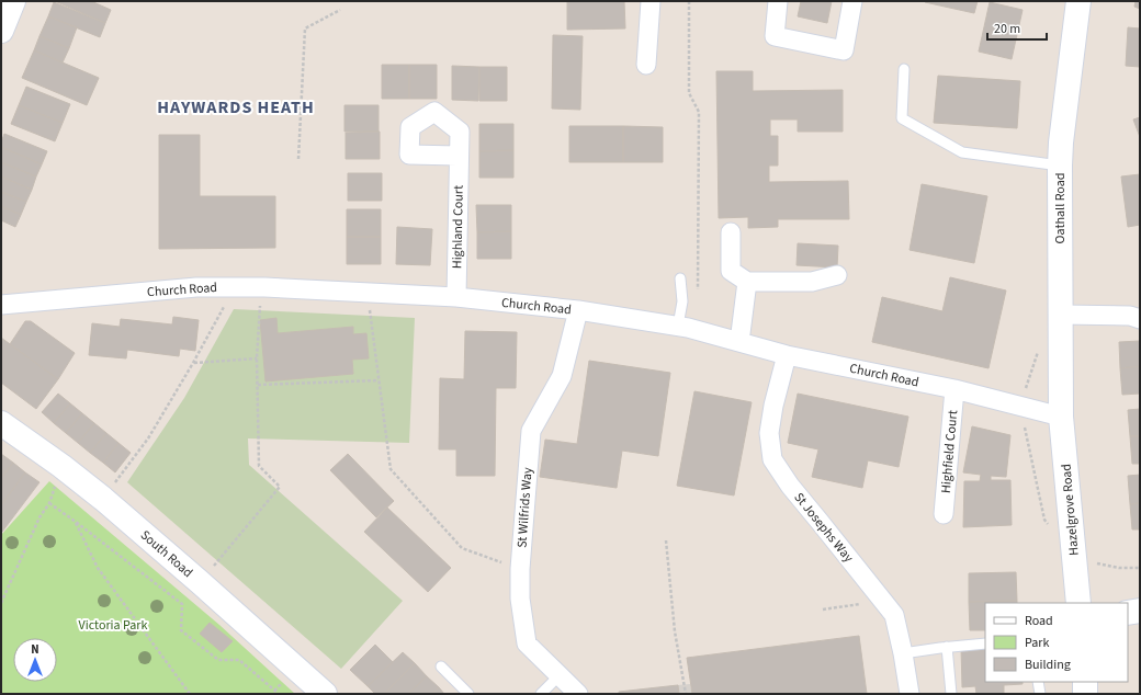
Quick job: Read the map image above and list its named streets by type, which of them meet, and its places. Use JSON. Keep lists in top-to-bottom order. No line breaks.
{"streets":{"main road":["Oathall Road","Hazelgrove Road","South Road"],"street":["Highland Court","Church Road","Highfield Court","St Wilfrids Way","St Josephs Way"]},"crossings":[["Oathall Road","Church Road"],["Oathall Road","Hazelgrove Road"],["Highland Court","Church Road"],["Church Road","Highfield Court"],["Church Road","St Wilfrids Way"],["Church Road","Hazelgrove Road"],["Church Road","St Josephs Way"]],"districts":["HAYWARDS HEATH"],"parks":["Victoria Park"],"legend":["Road","Park","Building"],"scale_bar":"20 m","north":"top"}
